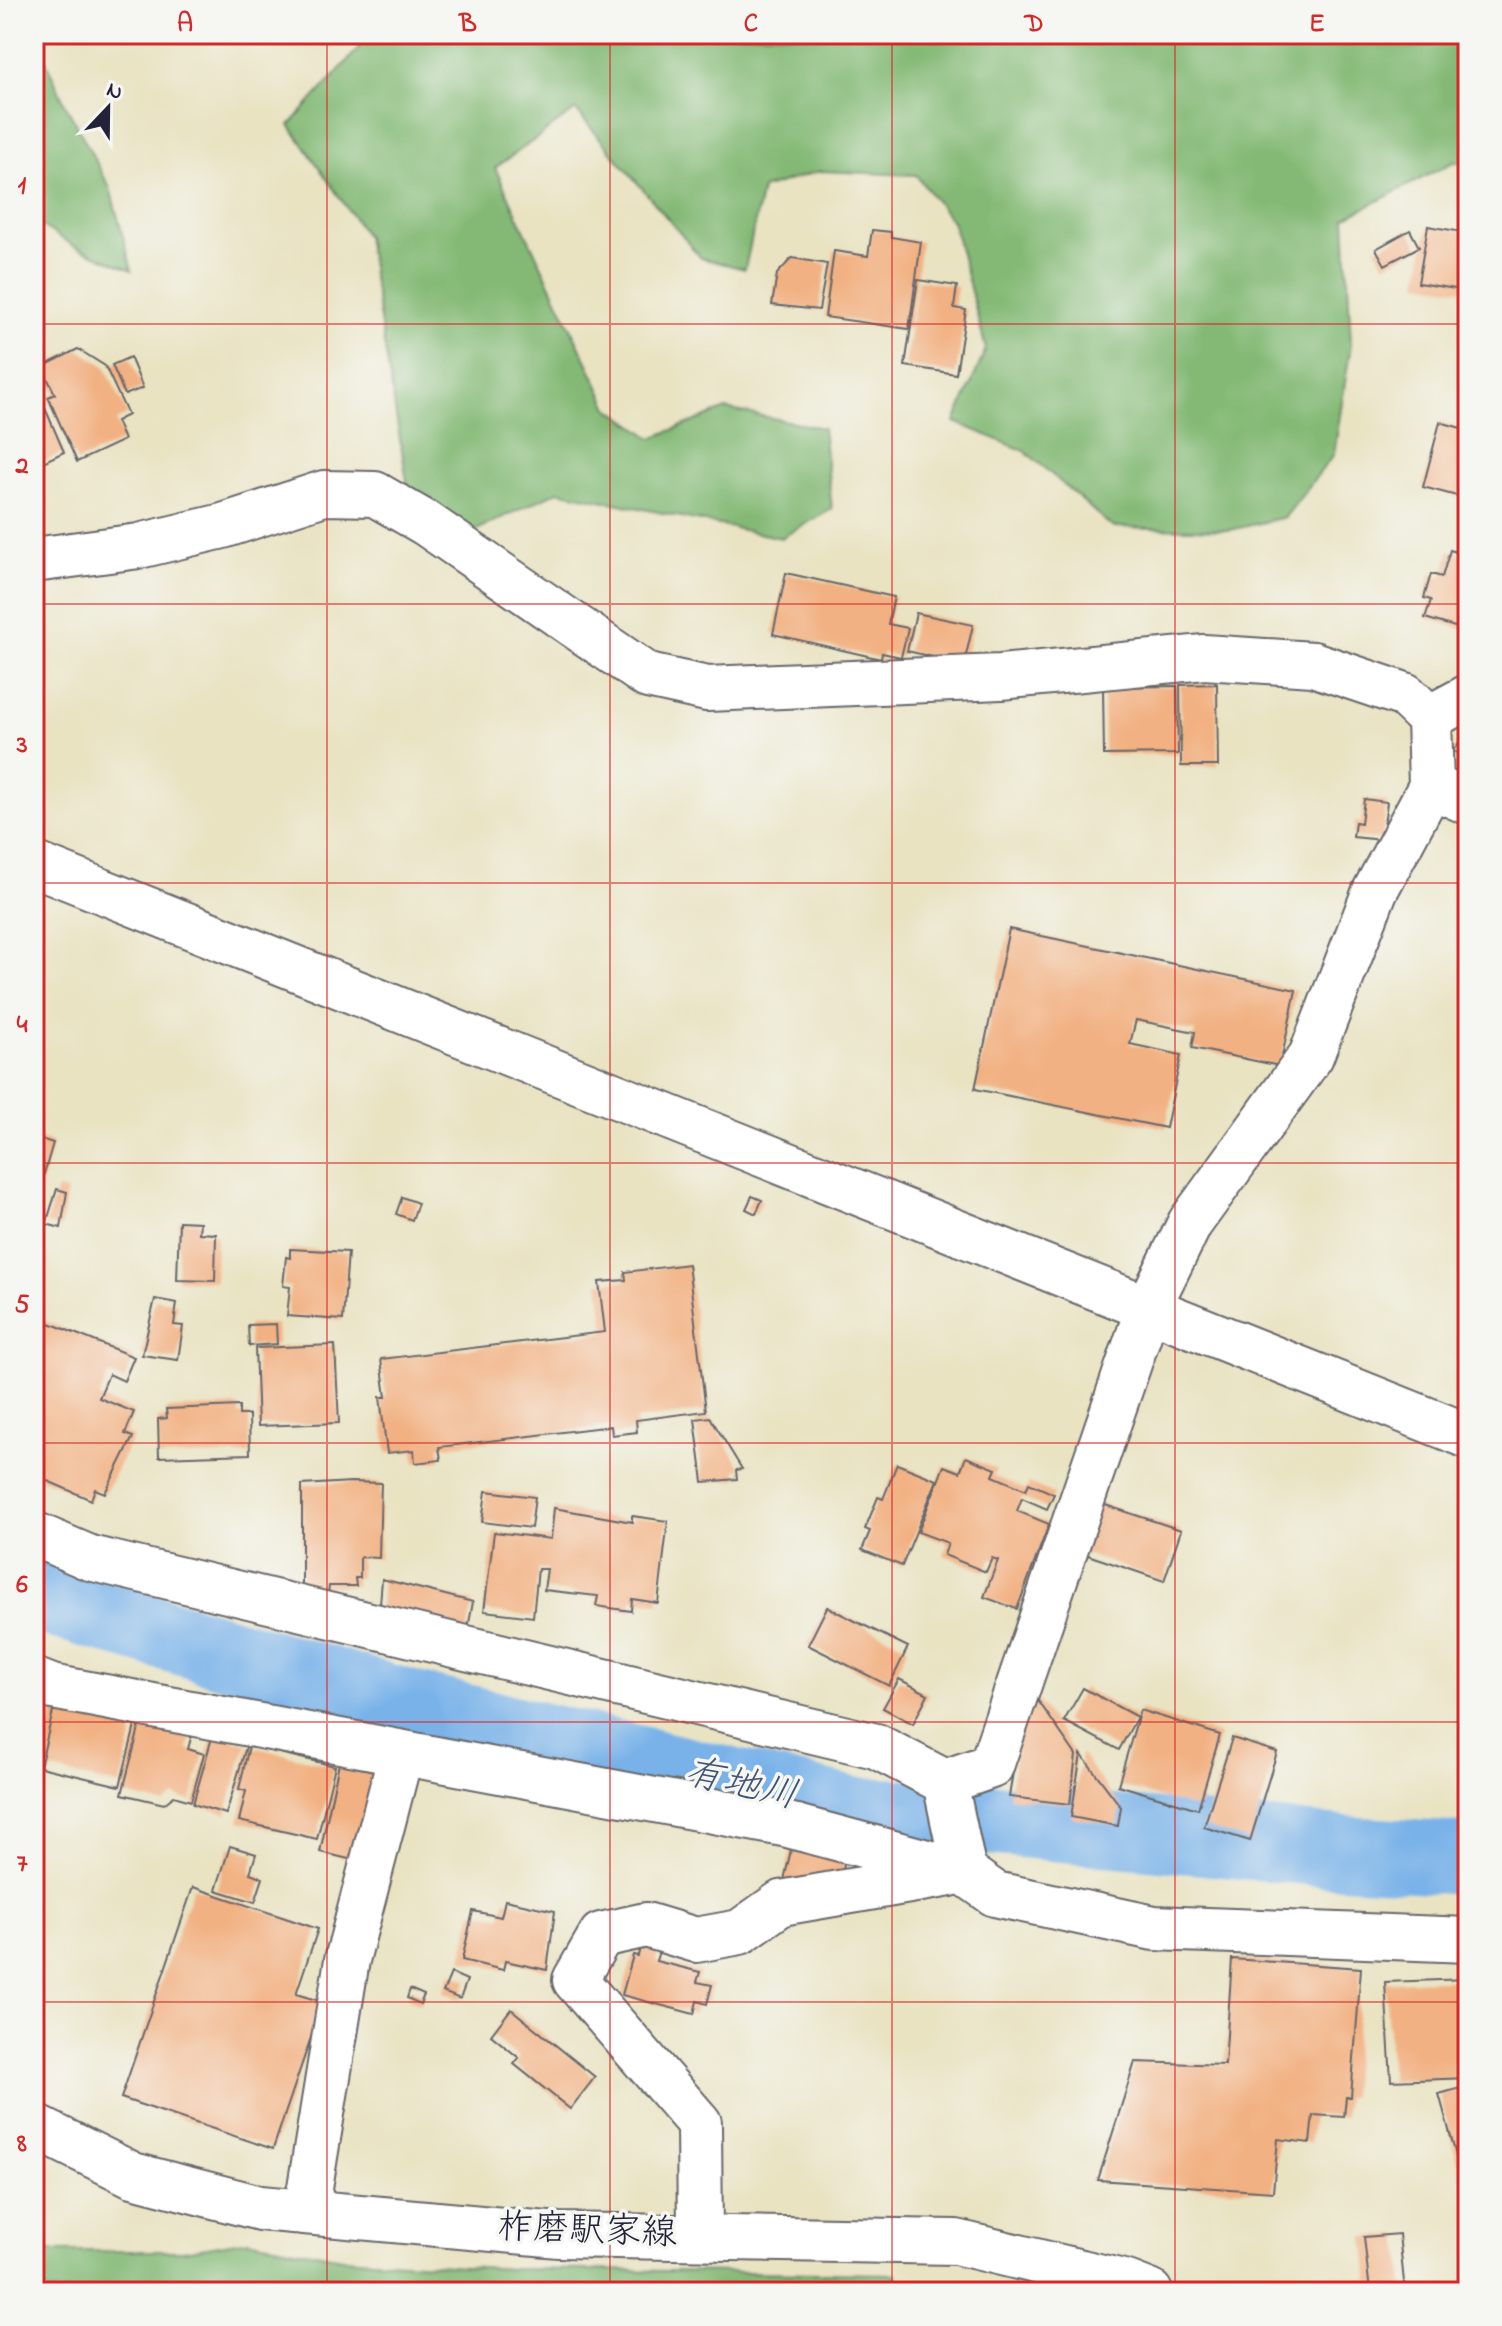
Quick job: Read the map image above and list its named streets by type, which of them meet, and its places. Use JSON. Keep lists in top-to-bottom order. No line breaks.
{"streets":{"street":["柞磨駅家線"]},"water":["有地川"],"north":"top","grid":{"columns":["A","B","C","D","E"],"rows":["1","2","3","4","5","6","7","8"]}}
